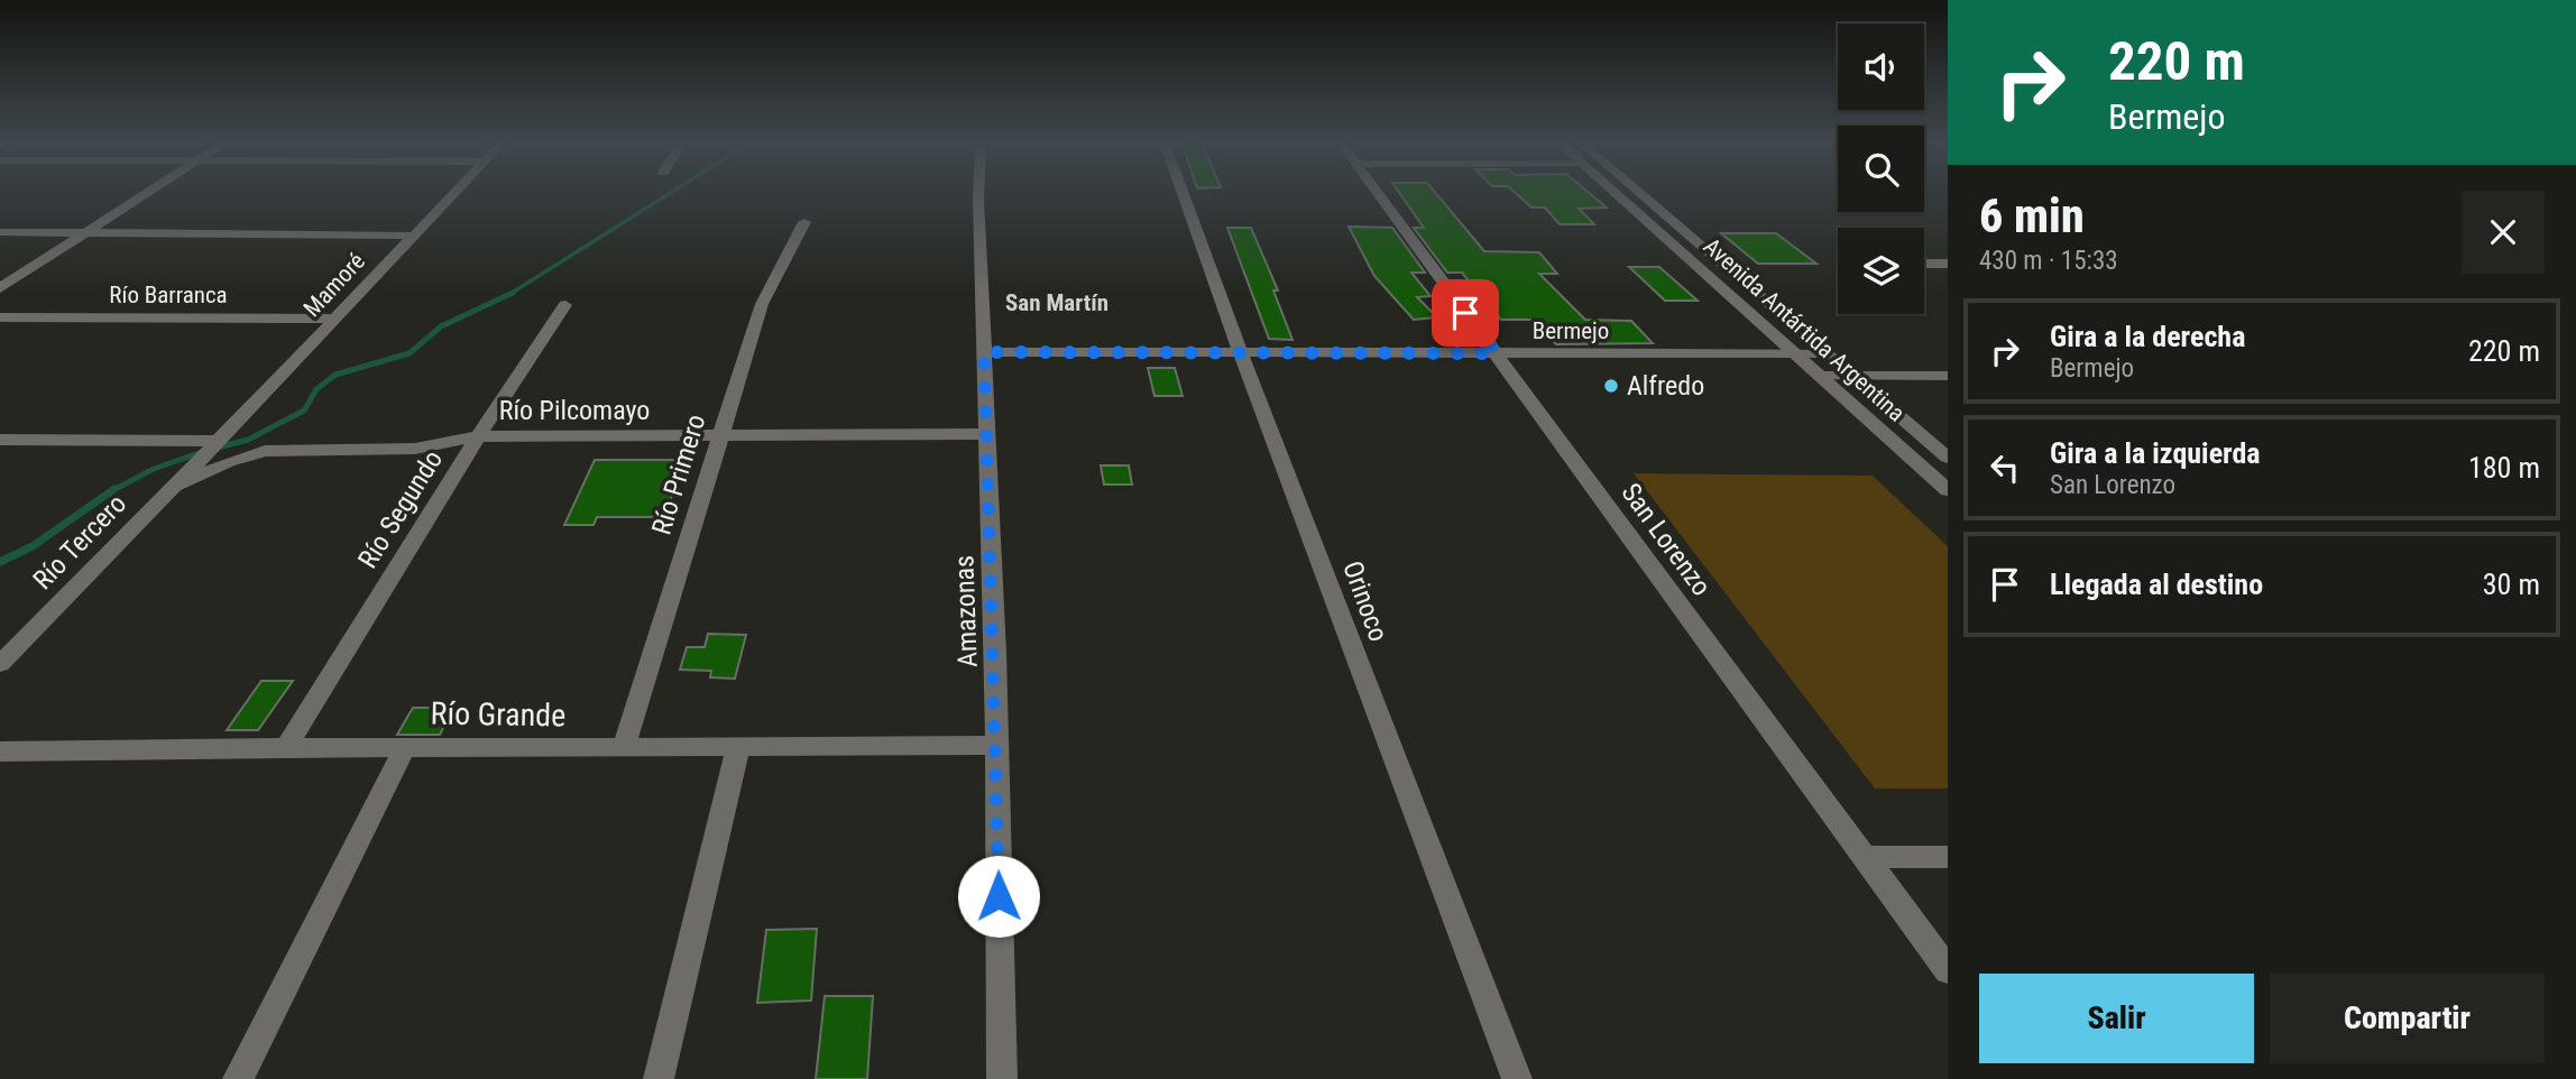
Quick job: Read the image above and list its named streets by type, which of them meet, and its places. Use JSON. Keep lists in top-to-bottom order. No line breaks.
{"streets":{"street":["Mamoré","Río Barranca","Avenida Antártida Argentina","Bermejo","Río Pilcomayo","Río Primero","Río Segundo","San Lorenzo","Río Tercero","Orinoco","Amazonas","Río Grande"]},"crossings":[["Mamoré","Río Barranca"],["Mamoré","Río Tercero"],["Avenida Antártida Argentina","Bermejo"],["Bermejo","San Lorenzo"],["Bermejo","Orinoco"],["Bermejo","Amazonas"],["Río Pilcomayo","Río Primero"],["Río Pilcomayo","Río Segundo"],["Río Pilcomayo","Río Tercero"],["Río Pilcomayo","Amazonas"],["Río Primero","Río Grande"],["Río Segundo","Río Grande"],["Amazonas","Río Grande"]],"districts":["San Martín"],"places":["Alfredo"],"page":{"turn":["220 m","Bermejo"],"heading":["6 min","430 m · 15:33"],"list":[{"name":"Gira a la derecha","note":"Bermejo","value":"220 m"},{"name":"Gira a la izquierda","note":"San Lorenzo","value":"180 m"},{"name":"Llegada al destino","value":"30 m"}],"buttons":["Salir","Compartir"]}}
